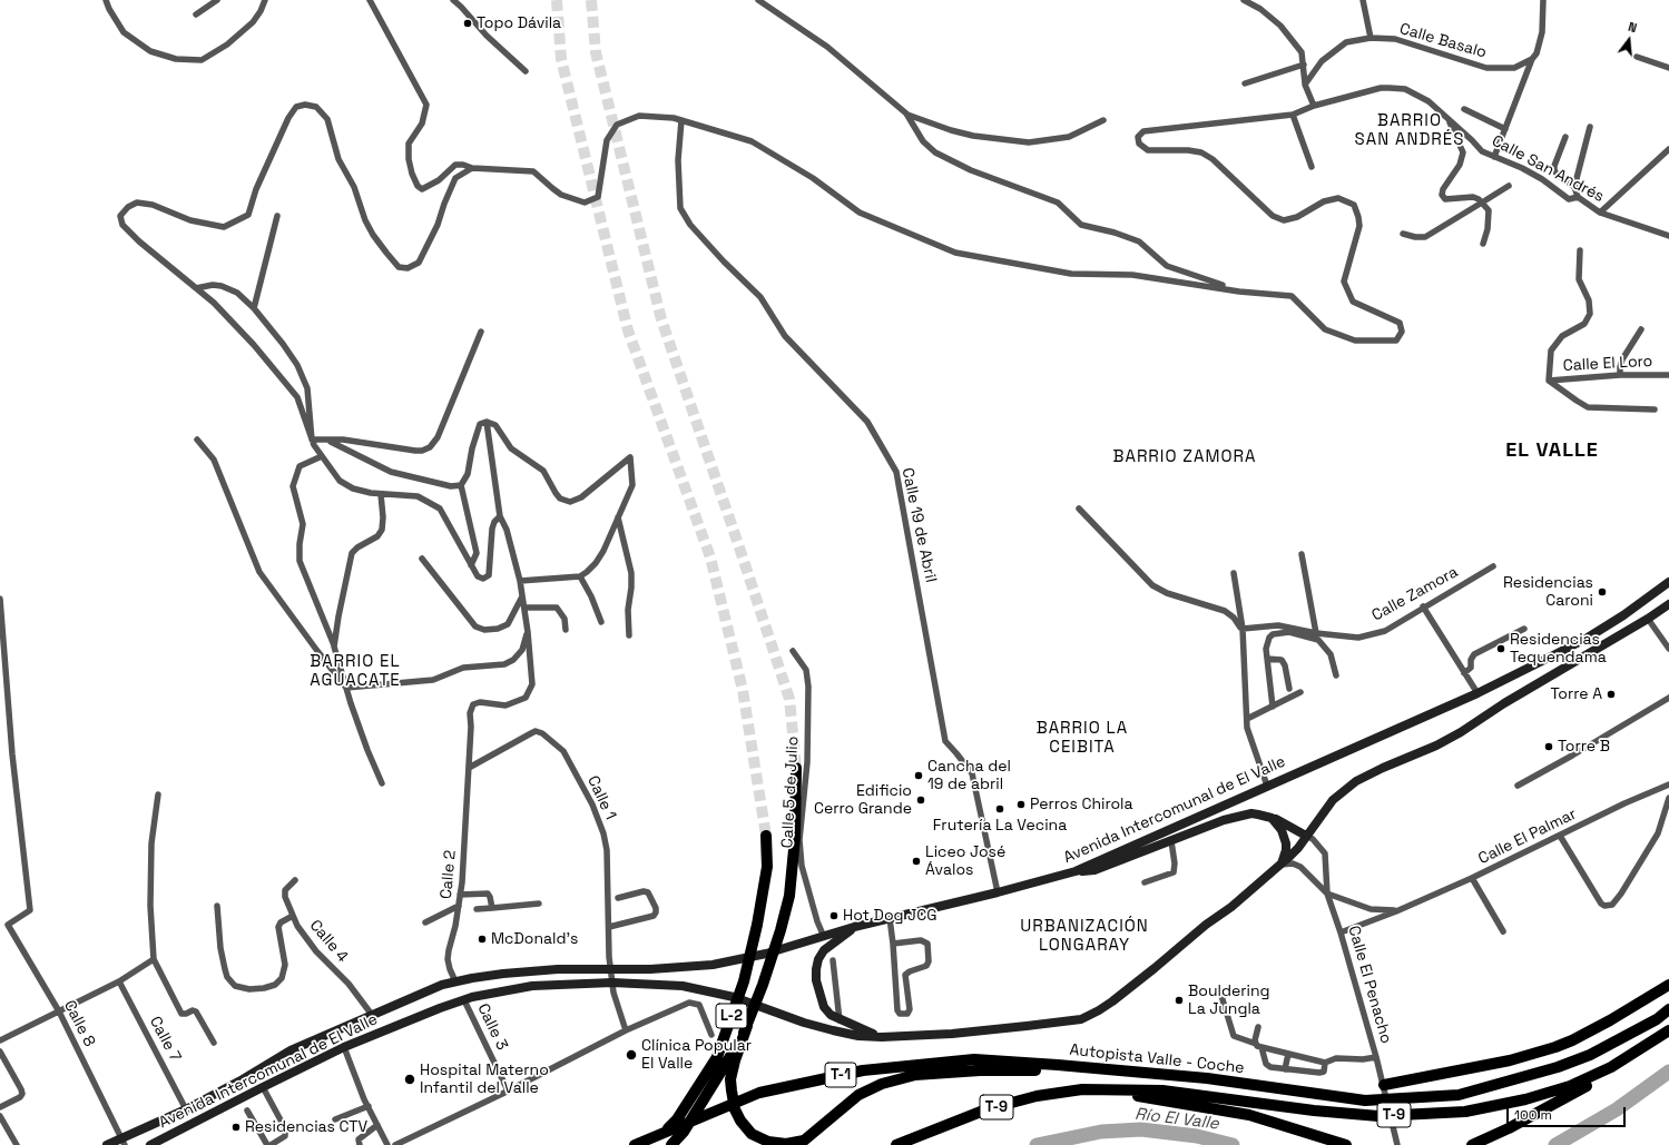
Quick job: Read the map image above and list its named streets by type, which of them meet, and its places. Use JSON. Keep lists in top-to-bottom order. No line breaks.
{"streets":{"highway":["L-2","Autopista Valle - Coche","T-1","T-9"],"main road":["Avenida Intercomunal de El Valle"],"street":["Calle Basalo","Calle San Andrés","Calle El Loro","Calle 19 de Abril","Calle Zamora","Calle 5 de Julio","Calle 1","Calle El Palmar","Calle 2","Calle 4","Calle El Penacho","Calle 8","Calle 3","Calle 7"]},"crossings":[["Calle 19 de Abril","Avenida Intercomunal de El Valle"],["Calle 5 de Julio","Avenida Intercomunal de El Valle"],["Calle 1","Avenida Intercomunal de El Valle"],["Calle 1","Calle 2"],["Avenida Intercomunal de El Valle","Calle 2"],["Avenida Intercomunal de El Valle","Calle 4"],["Avenida Intercomunal de El Valle","Calle 8"],["Avenida Intercomunal de El Valle","Calle 3"],["Avenida Intercomunal de El Valle","Calle 7"],["Calle El Palmar","Calle El Penacho"],["Autopista Valle - Coche","T-9"]],"districts":["BARRIO SAN ANDRÉS","EL VALLE","BARRIO ZAMORA","BARRIO EL AGUACATE","BARRIO LA CEIBITA","URBANIZACIÓN LONGARAY"],"water":["Río El Valle"],"places":["Topo Dávila","Residencias Caroni","Residencias Tequendama","Torre A","Torre B","Cancha del 19 de abril","Edificio Cerro Grande","Perros Chirola","Frutería La Vecina","Liceo José Ávalos","Hot Dog JCG","McDonald's","Bouldering La Jungla","Clínica Popular El Valle","Hospital Materno Infantil del Valle","Residencias CTV"],"scale_bar":"100 m","north":"top"}
